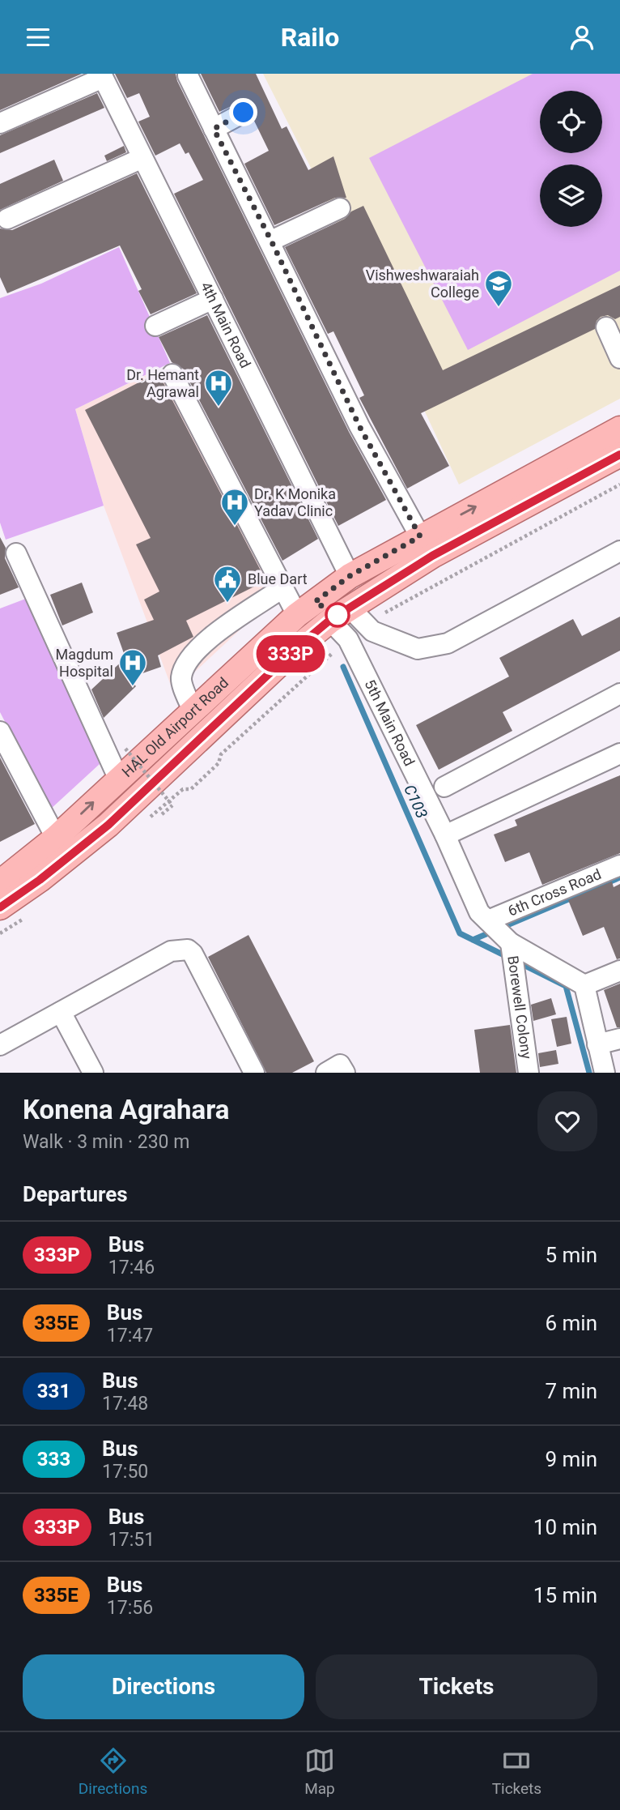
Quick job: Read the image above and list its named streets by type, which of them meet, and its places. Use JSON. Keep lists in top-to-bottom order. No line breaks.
{"streets":{"main road":["HAL Old Airport Road"],"street":["4th Main Road","5th Main Road","6th Cross Road","Borewell Colony"]},"crossings":[["4th Main Road","HAL Old Airport Road"],["5th Main Road","HAL Old Airport Road"],["5th Main Road","6th Cross Road"],["5th Main Road","Borewell Colony"]],"water":["C103"],"places":{"school or university":["Vishweshwaraiah College"],"hospital":["Dr. Hemant Agrawal","Dr. K Monika Yadav Clinic","Magdum Hospital"],"public building":["Blue Dart"]},"lines":["bus line 333P"],"page":{"header":"Railo","on_map":"333P","heading":[["Konena Agrahara","Walk · 3 min · 230 m"],"Departures"],"list":[{"mark":"333P","name":"Bus","note":"17:46","value":"5 min"},{"mark":"335E","name":"Bus","note":"17:47","value":"6 min"},{"mark":"331","name":"Bus","note":"17:48","value":"7 min"},{"mark":"333","name":"Bus","note":"17:50","value":"9 min"},{"mark":"333P","name":"Bus","note":"17:51","value":"10 min"},{"mark":"335E","name":"Bus","note":"17:56","value":"15 min"}],"buttons":["Directions","Tickets"],"tabs":["Directions","Map","Tickets"]}}
